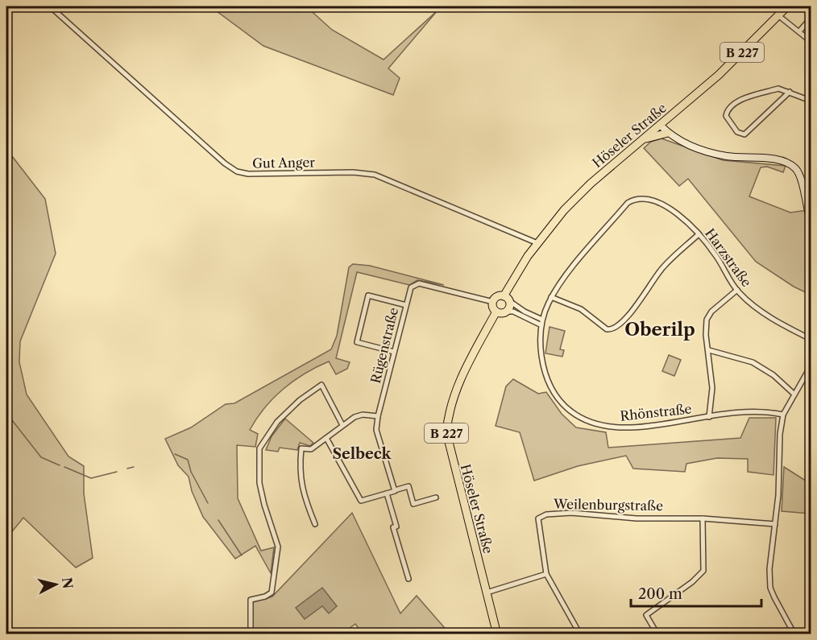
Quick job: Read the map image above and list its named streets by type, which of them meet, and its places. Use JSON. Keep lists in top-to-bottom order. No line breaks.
{"streets":{"main road":["B 227","Höseler Straße"],"street":["Gut Anger","Harzstraße","Rügenstraße","Rhönstraße","Weilenburgstraße"]},"crossings":[["Höseler Straße","Gut Anger"],["Höseler Straße","Rügenstraße"],["Harzstraße","Rhönstraße"]],"districts":["Oberilp","Selbeck"],"scale_bar":"200 m","north":"right"}
